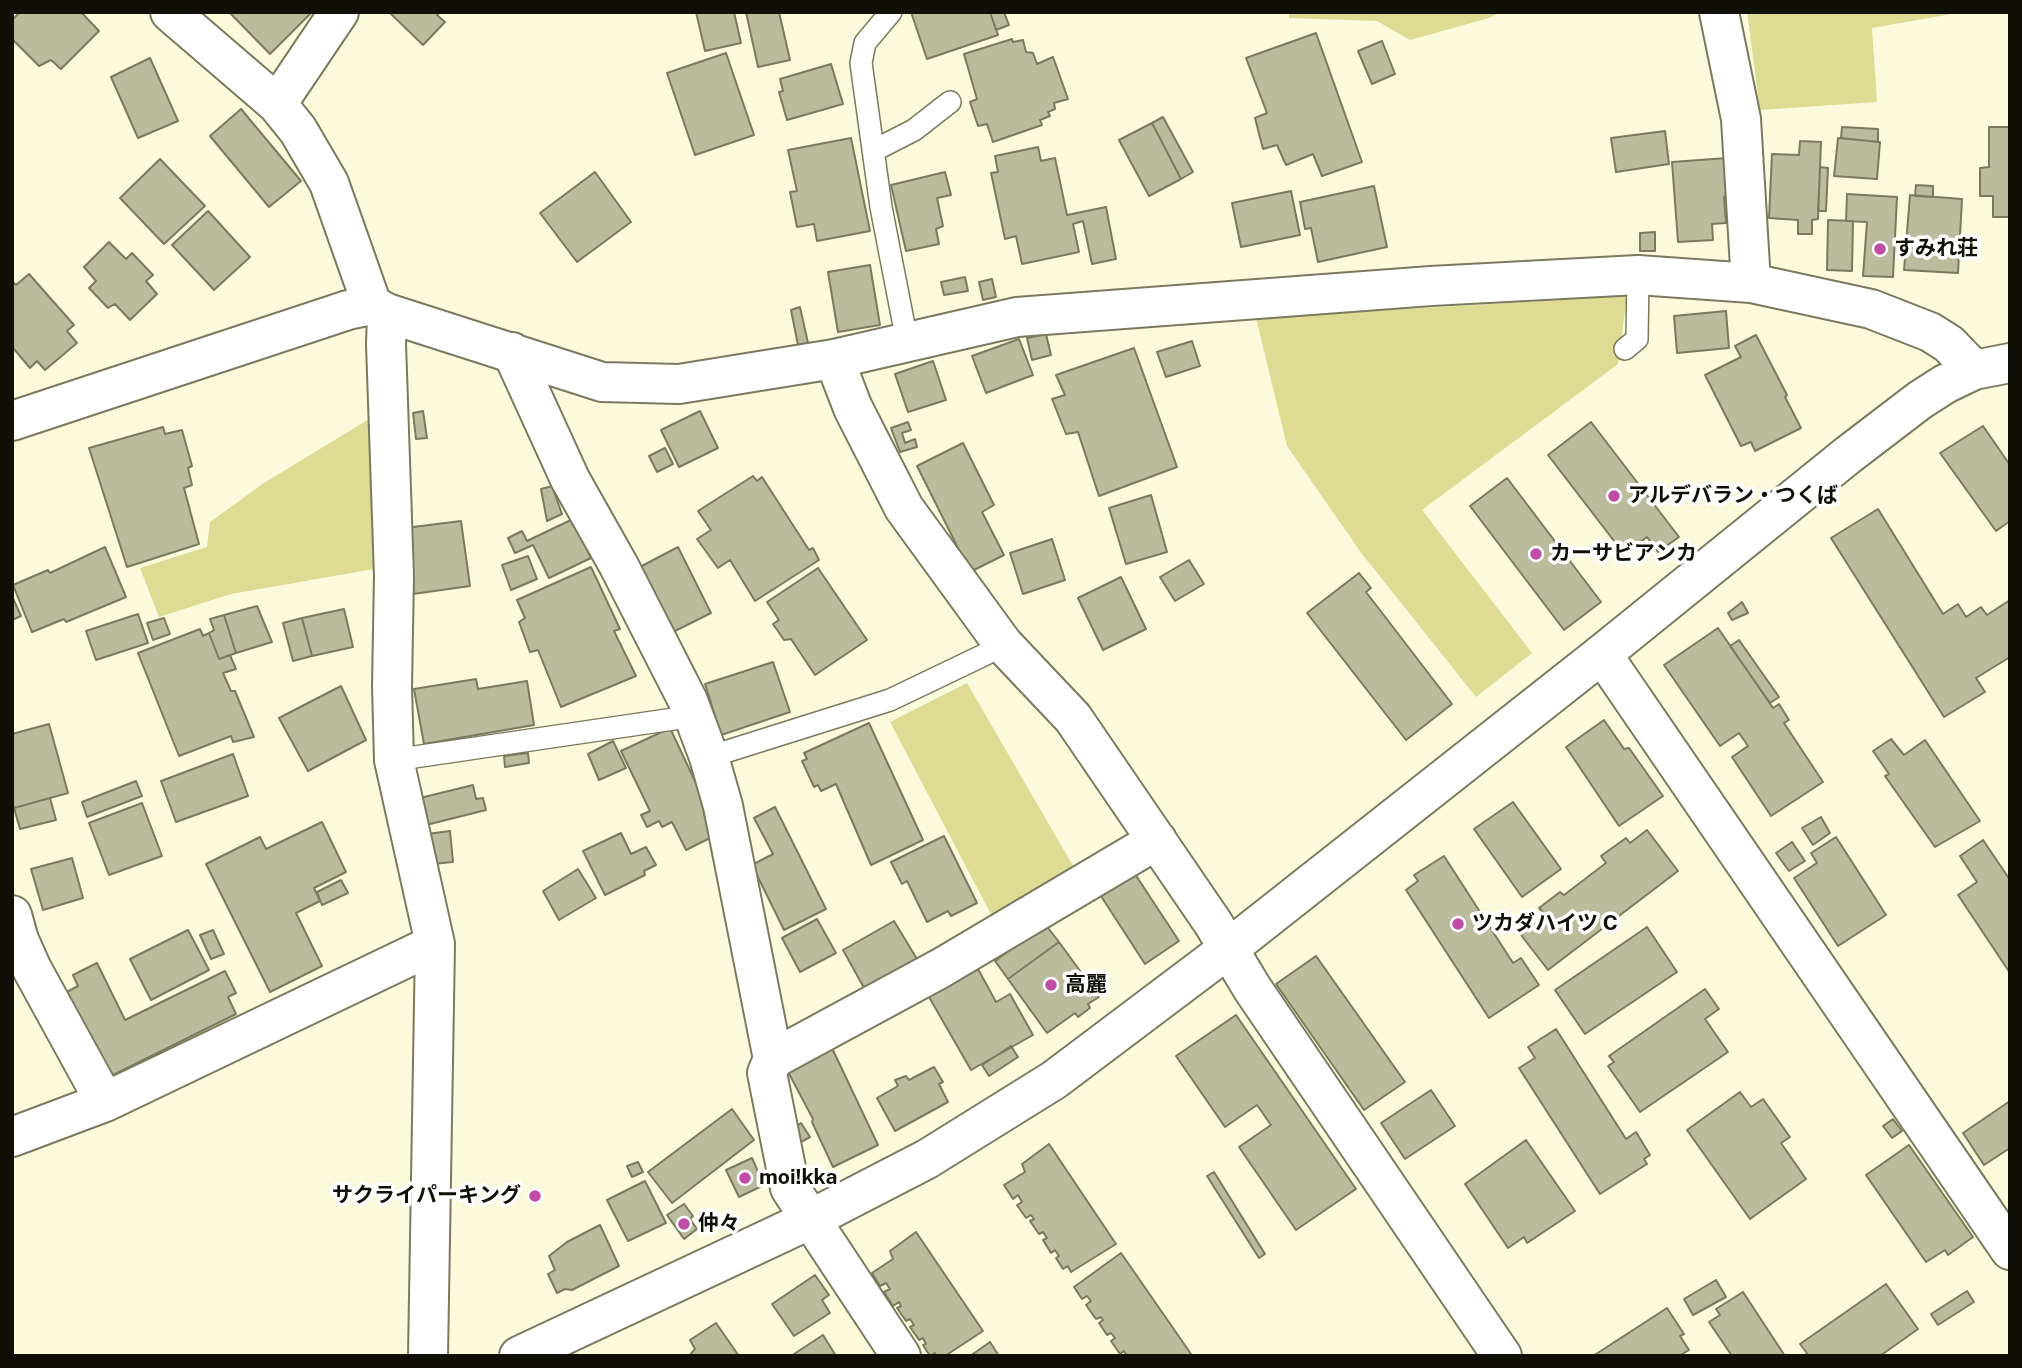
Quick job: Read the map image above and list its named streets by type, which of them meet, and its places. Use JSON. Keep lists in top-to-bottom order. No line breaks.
{"places":["すみれ荘","アルデバラン・つくば","カーサビアンカ","ツカダハイツ C","高麗","moi!kka","サクライパーキング","仲々"]}
